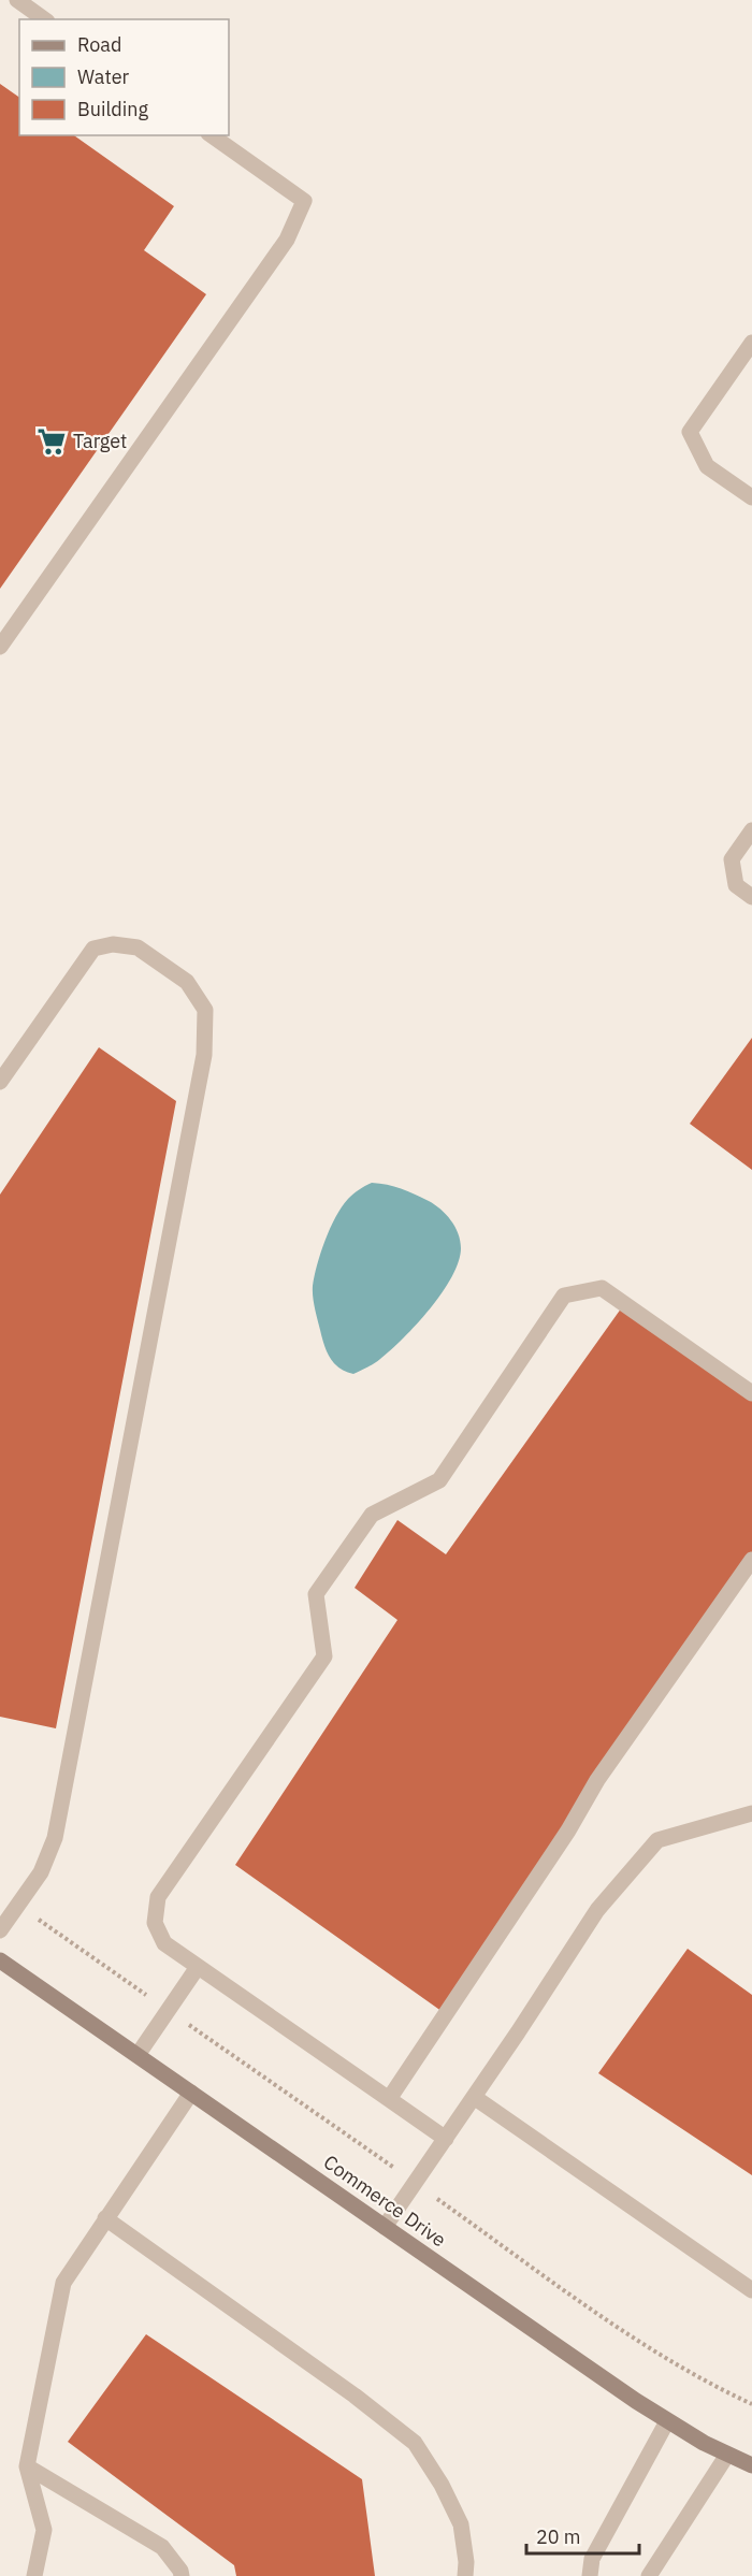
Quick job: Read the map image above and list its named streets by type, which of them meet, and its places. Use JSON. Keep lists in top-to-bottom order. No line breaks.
{"streets":{"street":["Commerce Drive"]},"places":{"supermarket":["Target"]},"legend":["Road","Water","Building"],"scale_bar":"20 m"}
